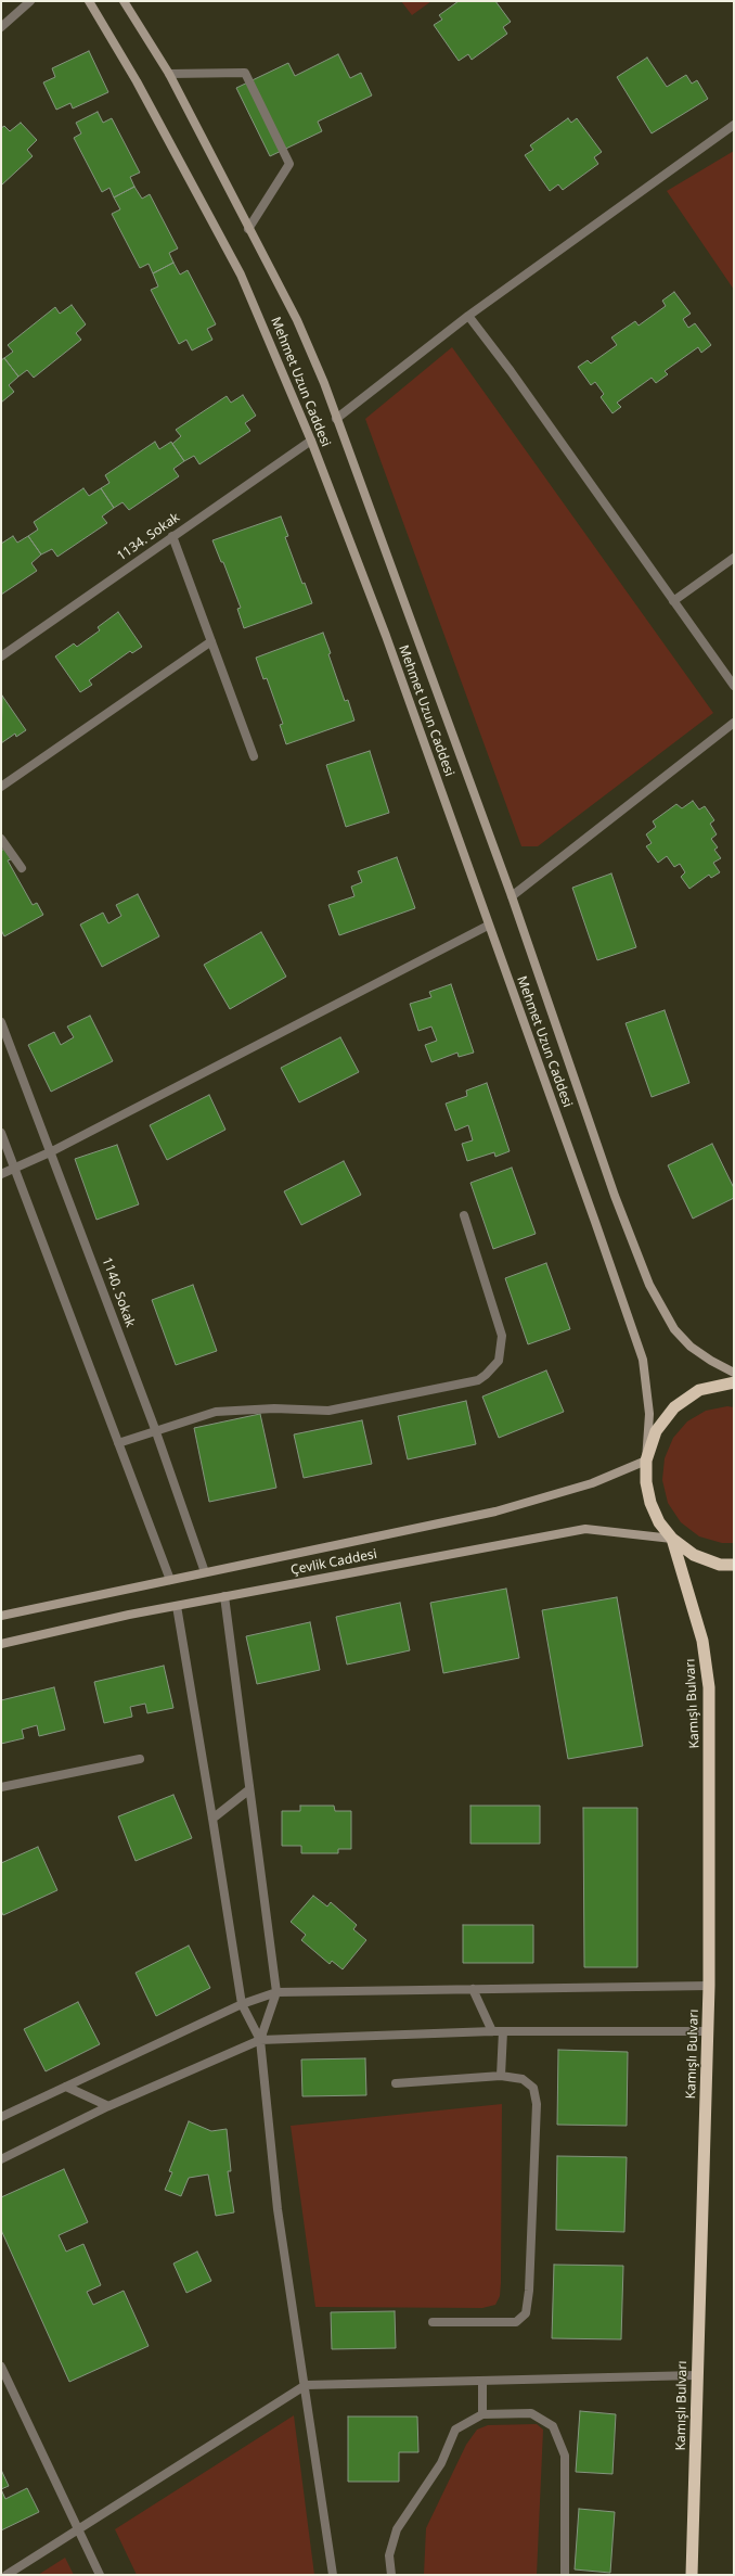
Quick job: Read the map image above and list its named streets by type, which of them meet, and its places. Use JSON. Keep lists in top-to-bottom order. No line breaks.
{"streets":{"highway":["Kamışlı Bulvarı"],"main road":["Mehmet Uzun Caddesi","Çevlik Caddesi"],"street":["1134. Sokak","1140. Sokak"]},"crossings":[["Mehmet Uzun Caddesi","1134. Sokak"],["Mehmet Uzun Caddesi","Çevlik Caddesi"],["1140. Sokak","Çevlik Caddesi"],["Çevlik Caddesi","Kamışlı Bulvarı"]]}
